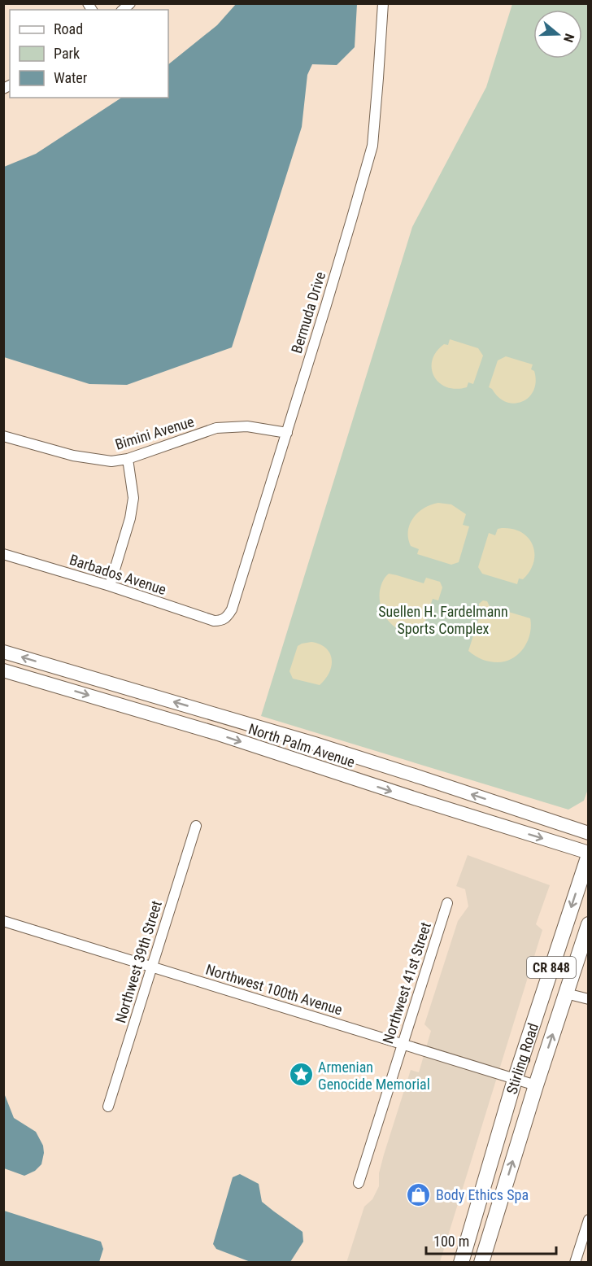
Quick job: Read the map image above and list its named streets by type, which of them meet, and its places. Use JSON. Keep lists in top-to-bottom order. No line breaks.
{"streets":{"main road":["North Palm Avenue","CR 848","Stirling Road"],"street":["Bermuda Drive","Bimini Avenue","Barbados Avenue","Northwest 39th Street","Northwest 41st Street","Northwest 100th Avenue"]},"crossings":[["Bermuda Drive","Bimini Avenue"],["Bermuda Drive","Barbados Avenue"],["North Palm Avenue","Stirling Road"],["Northwest 39th Street","Northwest 100th Avenue"],["Northwest 41st Street","Northwest 100th Avenue"],["Northwest 100th Avenue","Stirling Road"]],"parks":["Suellen H. Fardelmann Sports Complex"],"places":{"place":["Armenian Genocide Memorial"],"shop":["Body Ethics Spa"]},"legend":["Road","Park","Water"],"scale_bar":"100 m","north":"right"}
